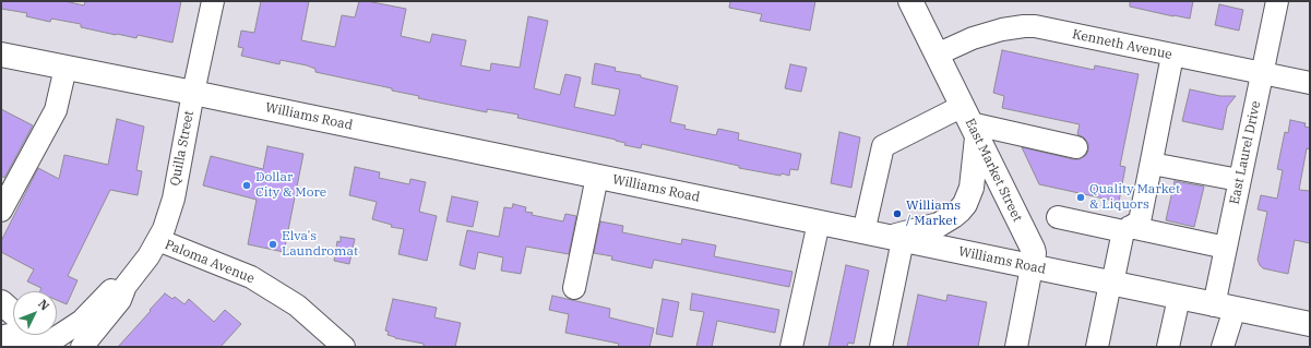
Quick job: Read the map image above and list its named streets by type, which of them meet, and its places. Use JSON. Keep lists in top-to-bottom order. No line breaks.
{"streets":{"main road":["Williams Road","East Market Street"],"street":["Kenneth Avenue","Quilla Street","East Laurel Drive","Paloma Avenue"]},"crossings":[["Kenneth Avenue","East Laurel Drive"],["Kenneth Avenue","East Market Street"],["Williams Road","Quilla Street"],["Williams Road","East Laurel Drive"],["Williams Road","East Market Street"],["Quilla Street","Paloma Avenue"]],"places":["Dollar City & More","Quality Market & Liquors","Williams / Market","Elva's Laundromat"],"north":"top right"}
